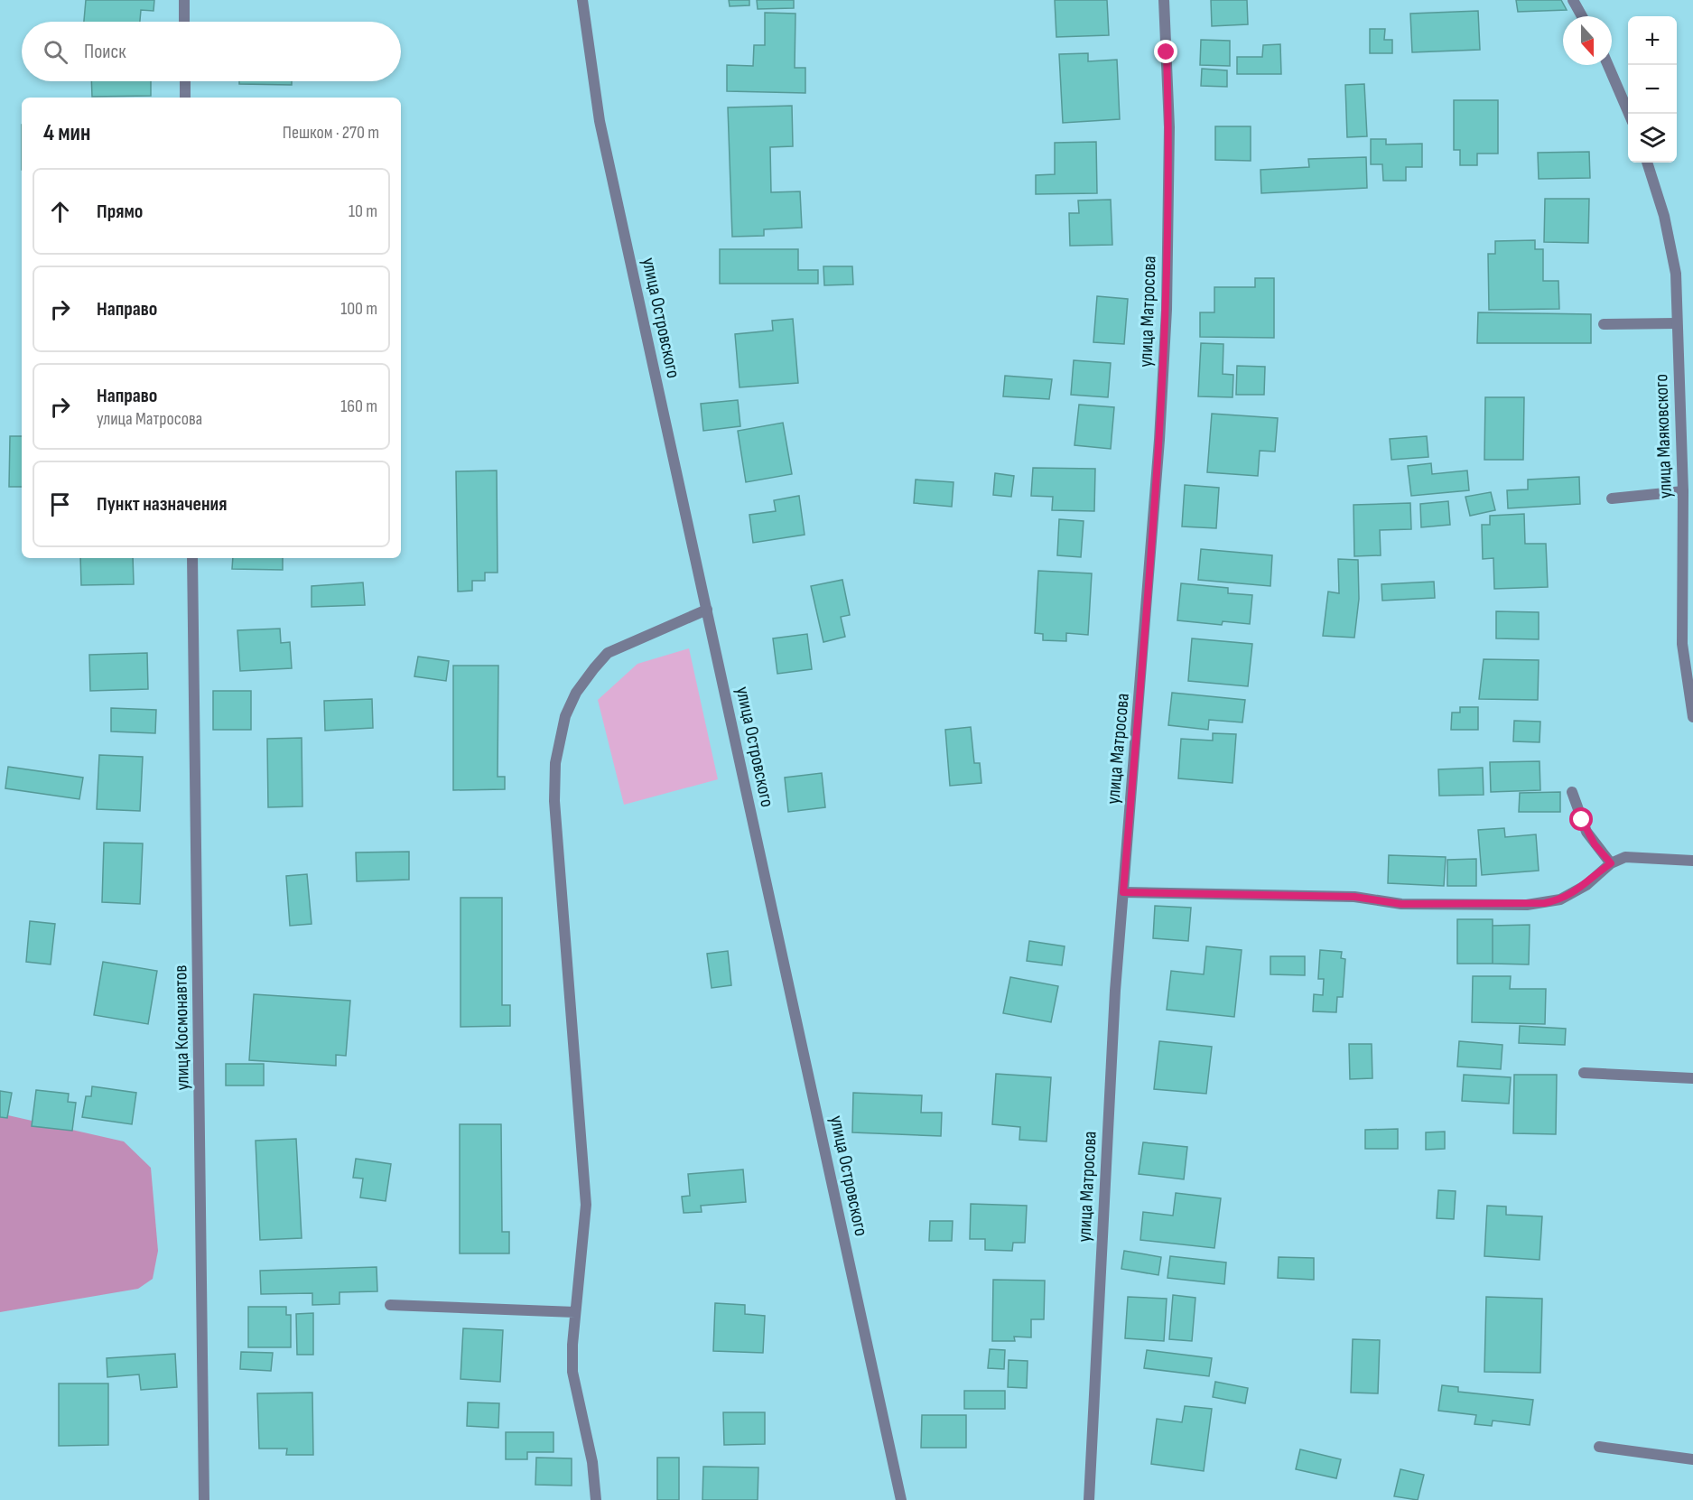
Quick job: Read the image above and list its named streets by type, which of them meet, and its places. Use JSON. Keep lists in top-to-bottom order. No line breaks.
{"streets":{"street":["улица Матросова","улица Островского","улица Маяковского","улица Космонавтов"]},"north":"bottom","page":{"map_buttons":["+","−"],"search":"Поиск","heading":["4 мин","Пешком · 270 m"],"list":[["Прямо","10 m"],["Направо","100 m"],["Направо","улица Матросова","160 m"],"Пункт назначения"]}}
